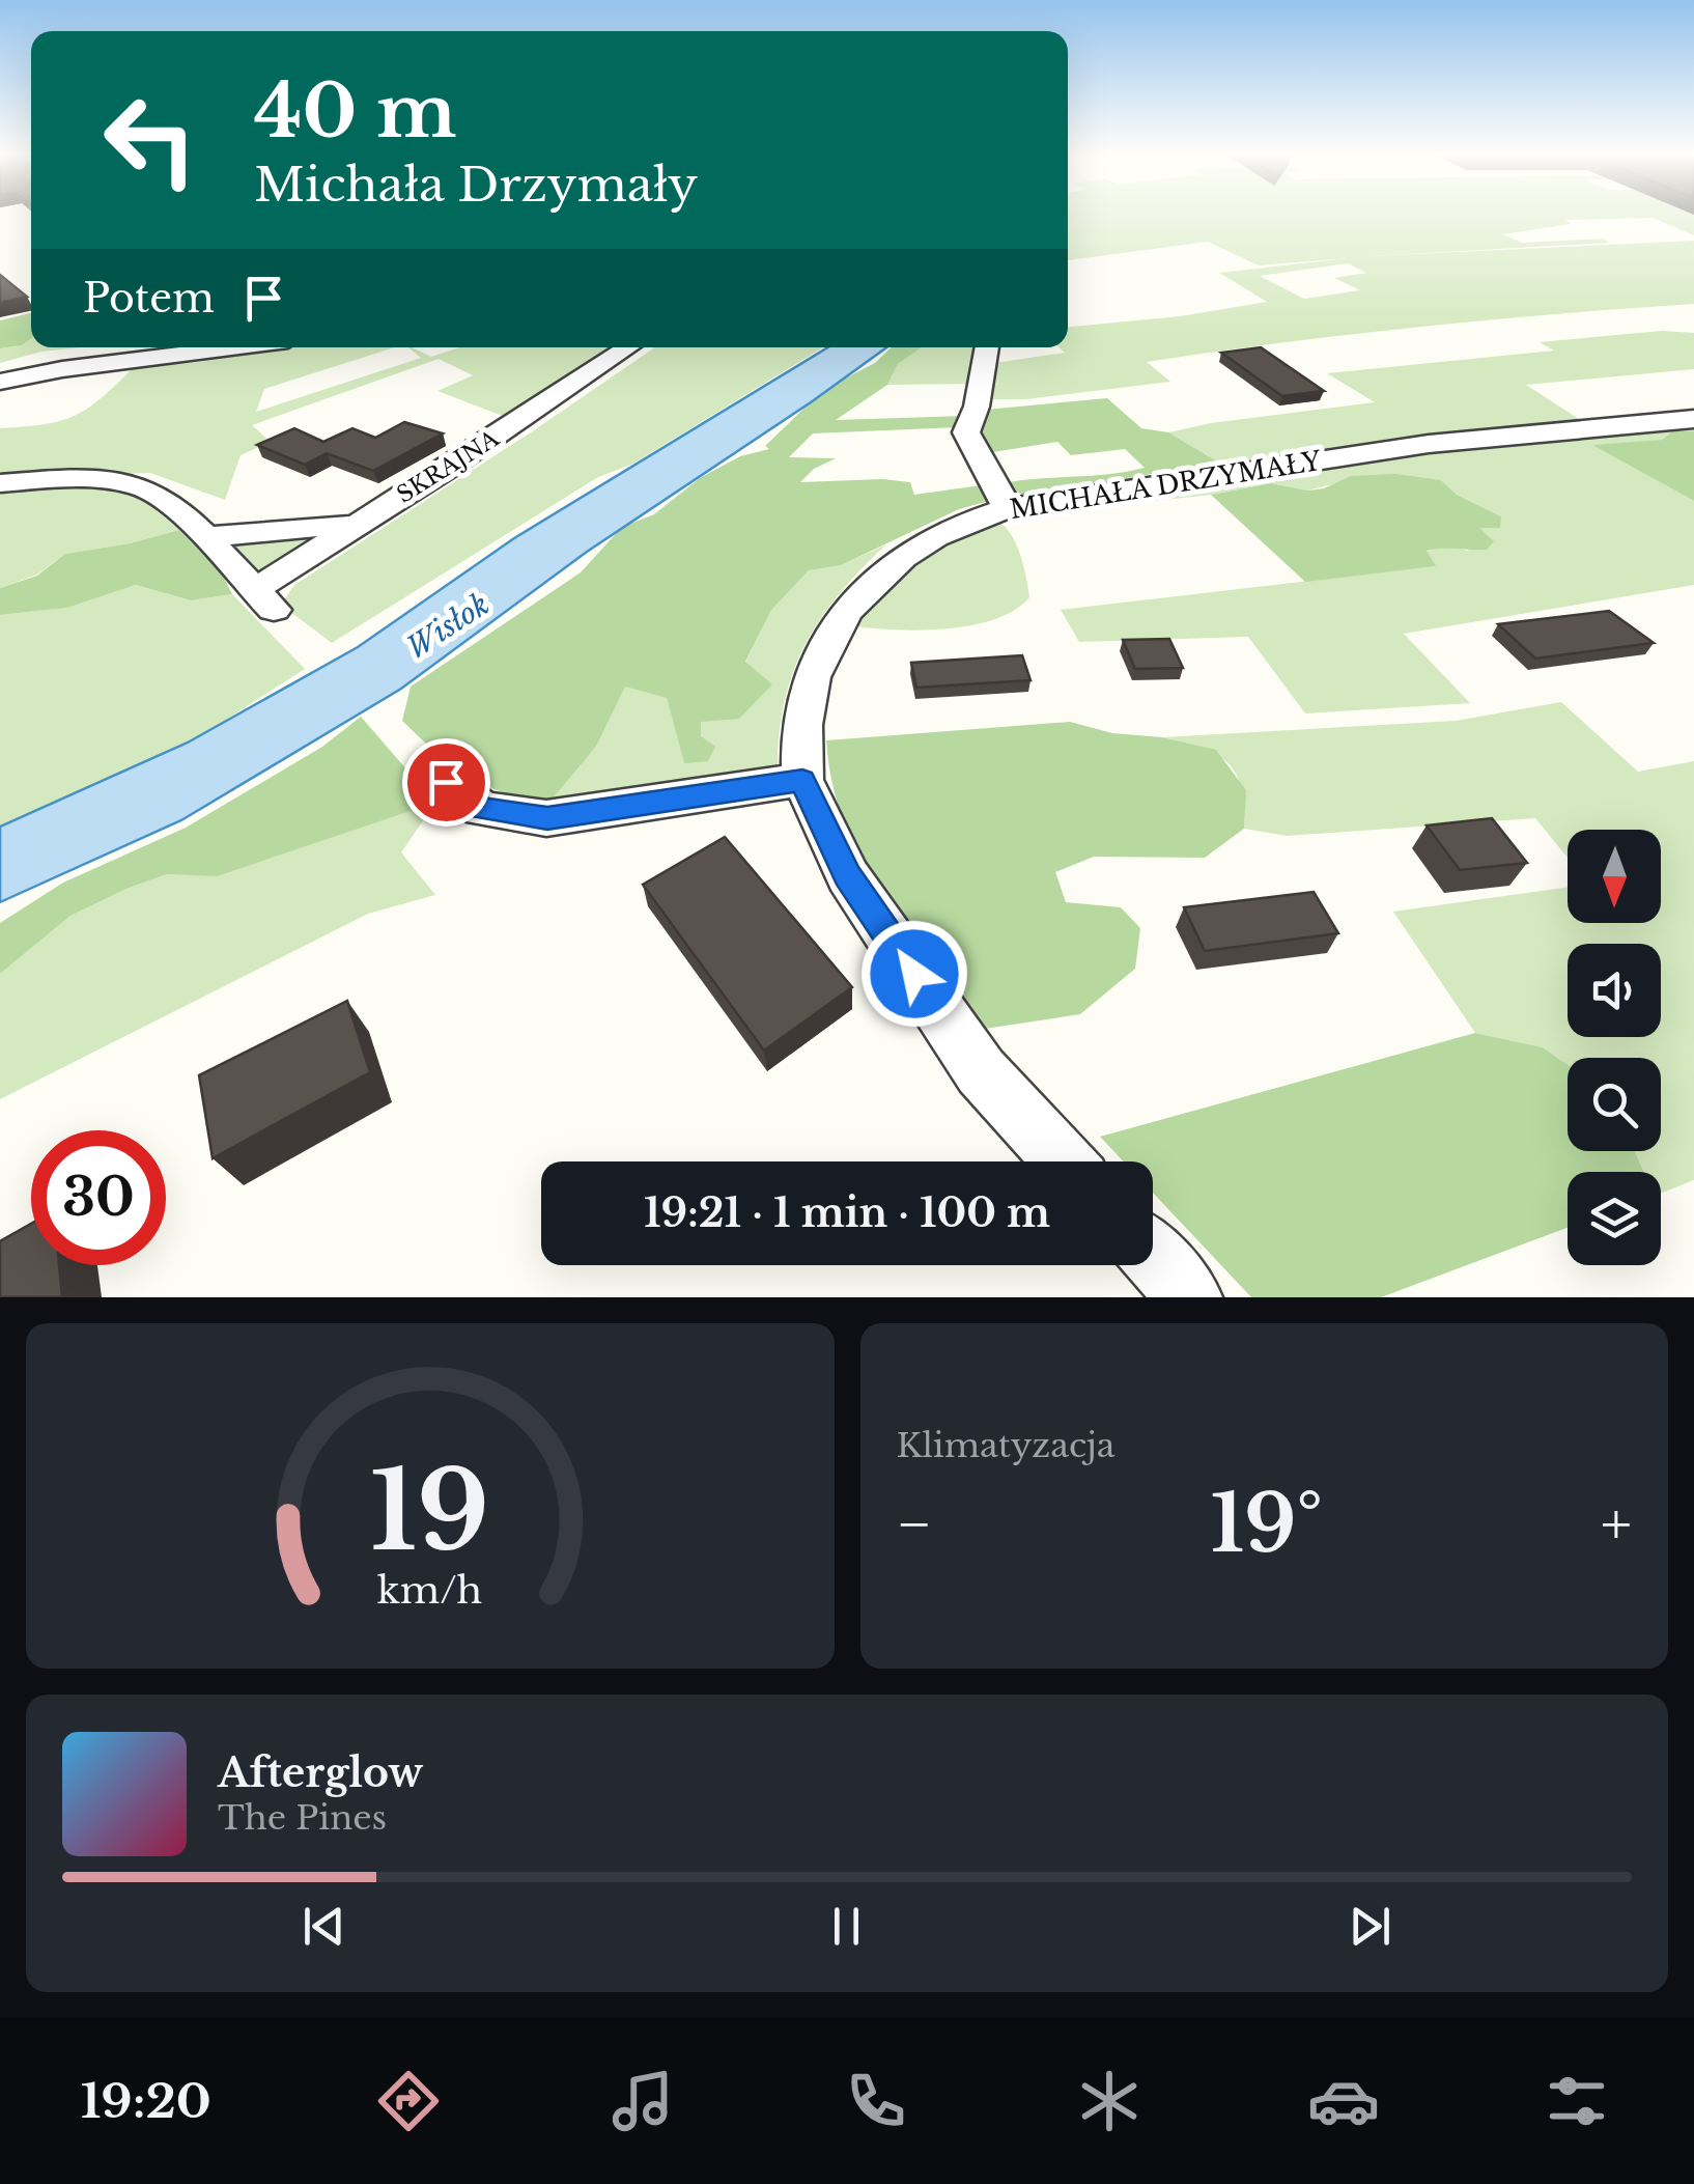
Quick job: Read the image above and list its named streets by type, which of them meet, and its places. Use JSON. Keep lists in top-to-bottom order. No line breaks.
{"streets":{"street":["SKRAJNA","MICHAŁA DRZYMAŁY"]},"water":["Wisłok"],"north":"bottom","page":{"turn":["40 m","Michała Drzymały"],"then":"Potem","limit":"30","trip":"19:21 · 1 min · 100 m","tile":"Klimatyzacja","heat":["−","19°","+"],"song":["Afterglow","The Pines"],"tabs":"19:20","gauge":["19","km/h"]}}
